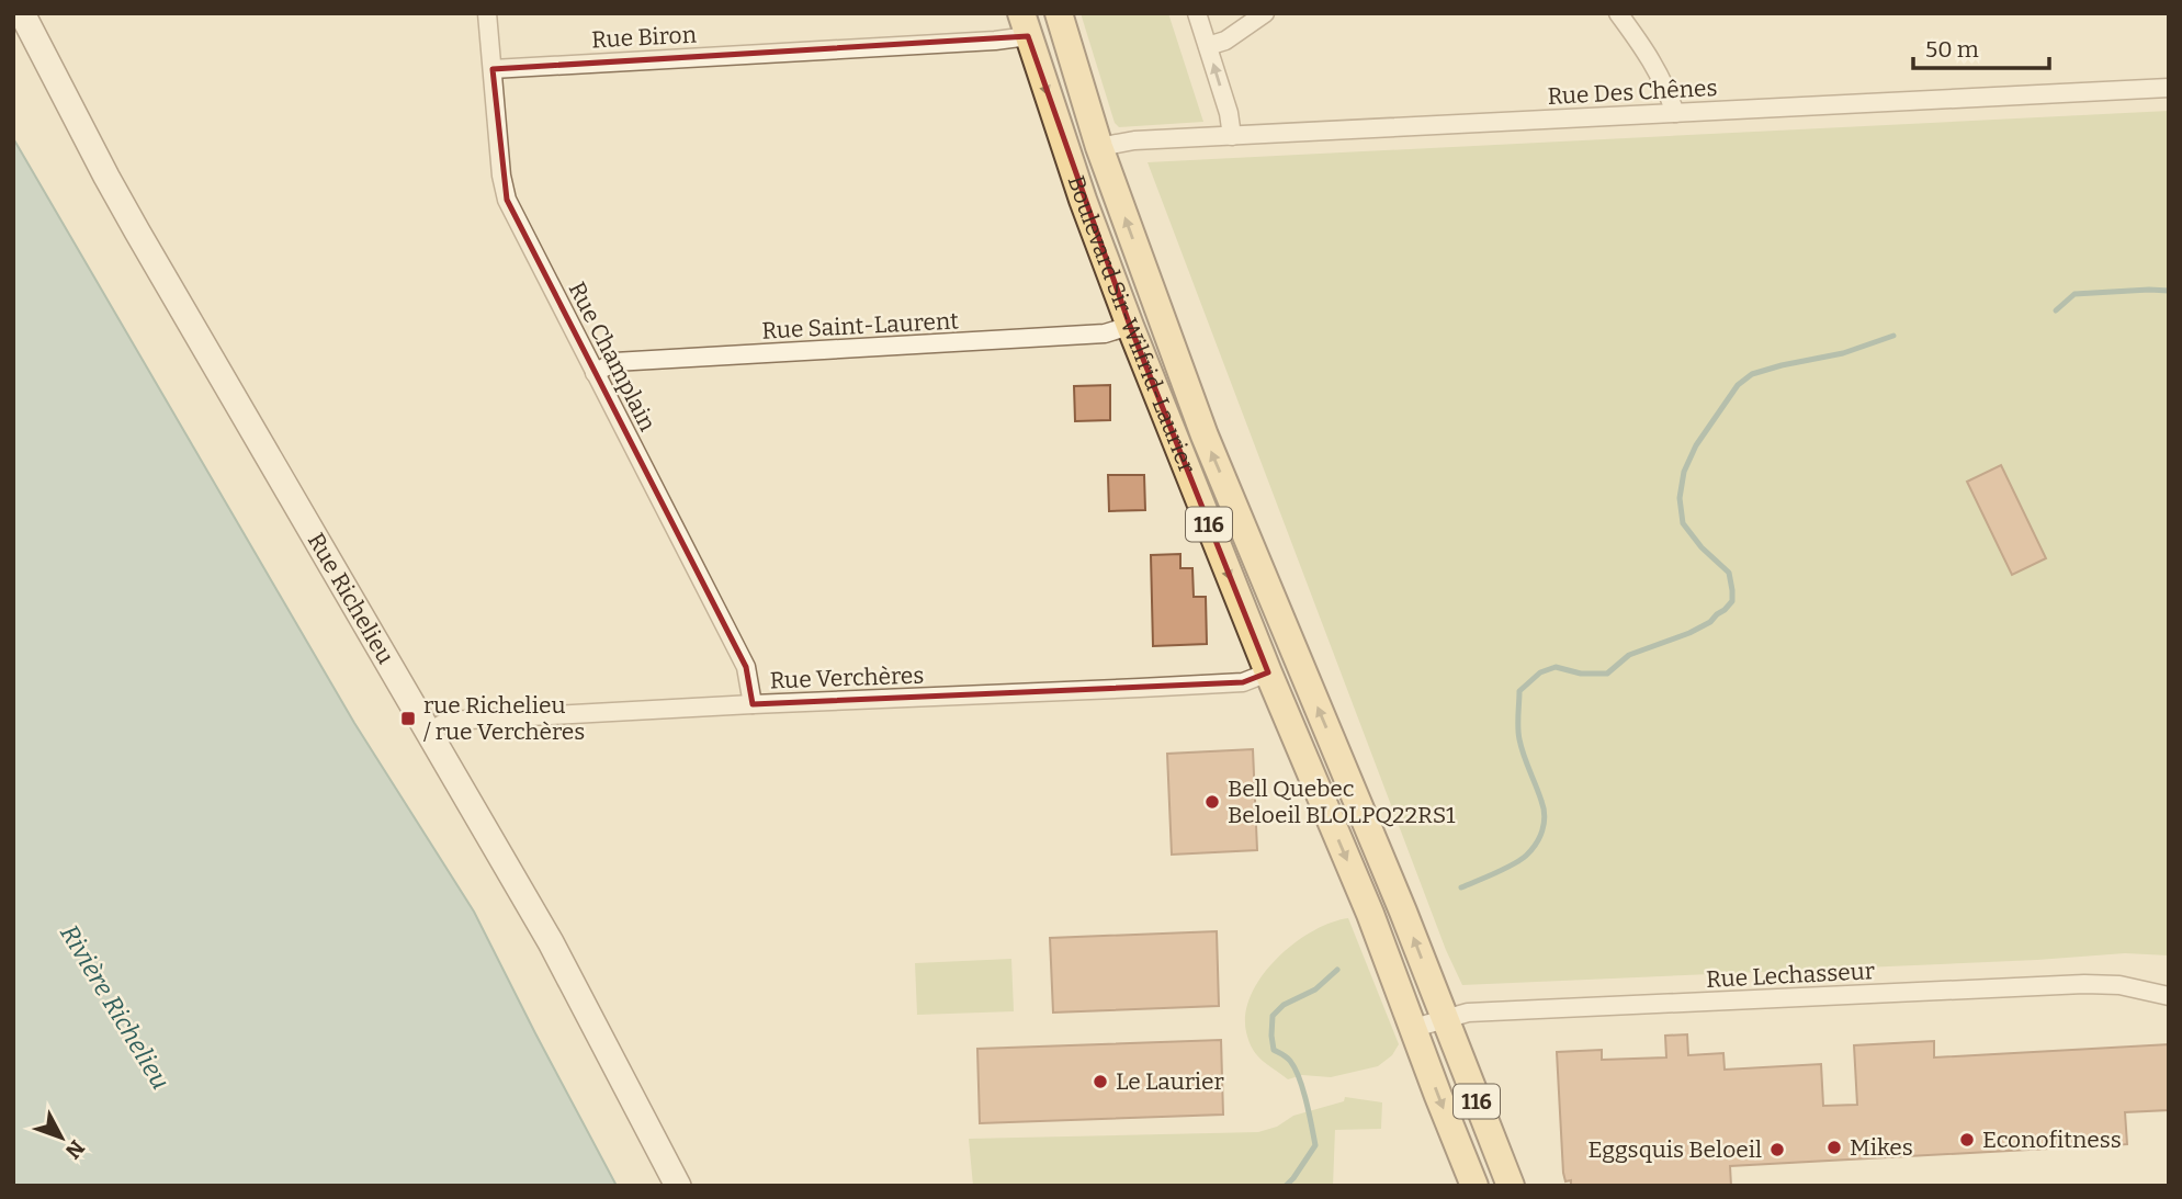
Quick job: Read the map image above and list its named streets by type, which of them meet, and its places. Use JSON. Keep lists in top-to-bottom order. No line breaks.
{"streets":{"main road":["Boulevard Sir-Wilfrid-Laurier","116","Rue Richelieu"],"street":["Rue Biron","Rue Des Chênes","Rue Saint-Laurent","Rue Champlain","Rue Verchères","Rue Lechasseur"]},"crossings":[["Rue Biron","Boulevard Sir-Wilfrid-Laurier"],["Rue Biron","Rue Champlain"],["Rue Des Chênes","Boulevard Sir-Wilfrid-Laurier"],["Boulevard Sir-Wilfrid-Laurier","Rue Saint-Laurent"],["Boulevard Sir-Wilfrid-Laurier","Rue Verchères"],["Boulevard Sir-Wilfrid-Laurier","Rue Lechasseur"],["Rue Saint-Laurent","Rue Champlain"],["Rue Champlain","Rue Verchères"],["Rue Richelieu","Rue Verchères"]],"water":["Rivière Richelieu"],"places":{"transit":["rue Richelieu / rue Verchères"],"other":["Bell Quebec Beloeil BLOLPQ22RS1","Le Laurier","Econofitness","Mikes","Eggsquis Beloeil"]},"scale_bar":"50 m","north":"bottom right"}
